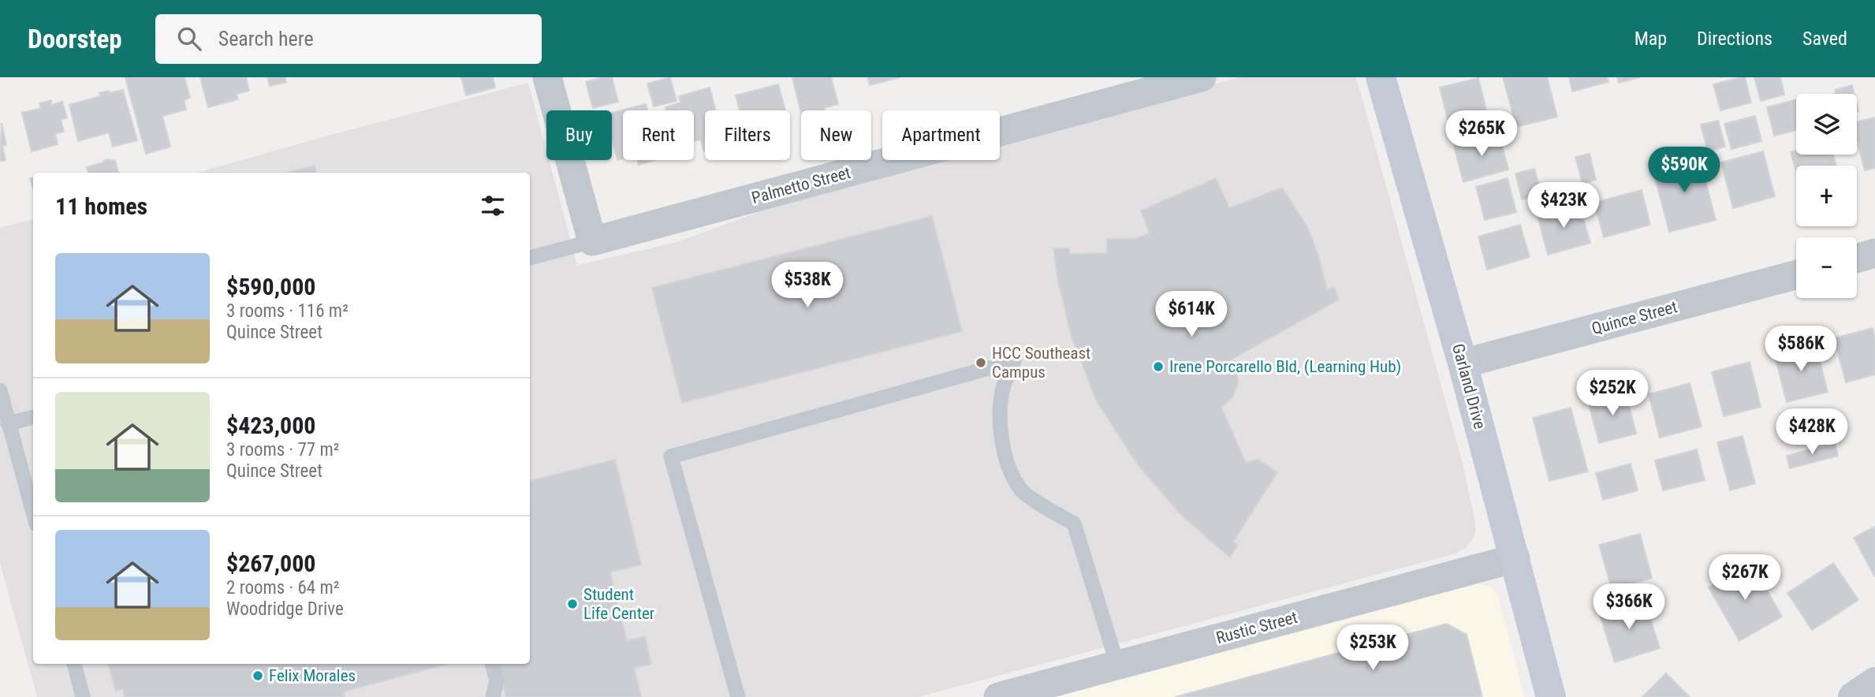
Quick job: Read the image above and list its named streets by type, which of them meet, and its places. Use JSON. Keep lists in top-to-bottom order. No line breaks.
{"streets":{"main road":["Garland Drive"],"street":["Palmetto Street","Quince Street","Rustic Street"]},"crossings":[["Quince Street","Garland Drive"],["Garland Drive","Rustic Street"]],"places":["HCC Southeast Campus","Irene Porcarello Bld, (Learning Hub)","Student Life Center","Felix Morales"],"page":{"header":"Doorstep","search":"Search here","nav":["Map","Directions","Saved"],"map_buttons":["+","−"],"price":["$265K","$590K","$423K","$538K","$614K","$586K","$252K","$428K","$267K","$366K","$253K"],"chip":["Buy","Rent","Filters","New","Apartment"],"heading":"11 homes","list":[{"name":"$590,000","note":"3 rooms · 116 m² · Quince Street"},{"name":"$423,000","note":"3 rooms · 77 m² · Quince Street"},{"name":"$267,000","note":"2 rooms · 64 m² · Woodridge Drive"}]}}
